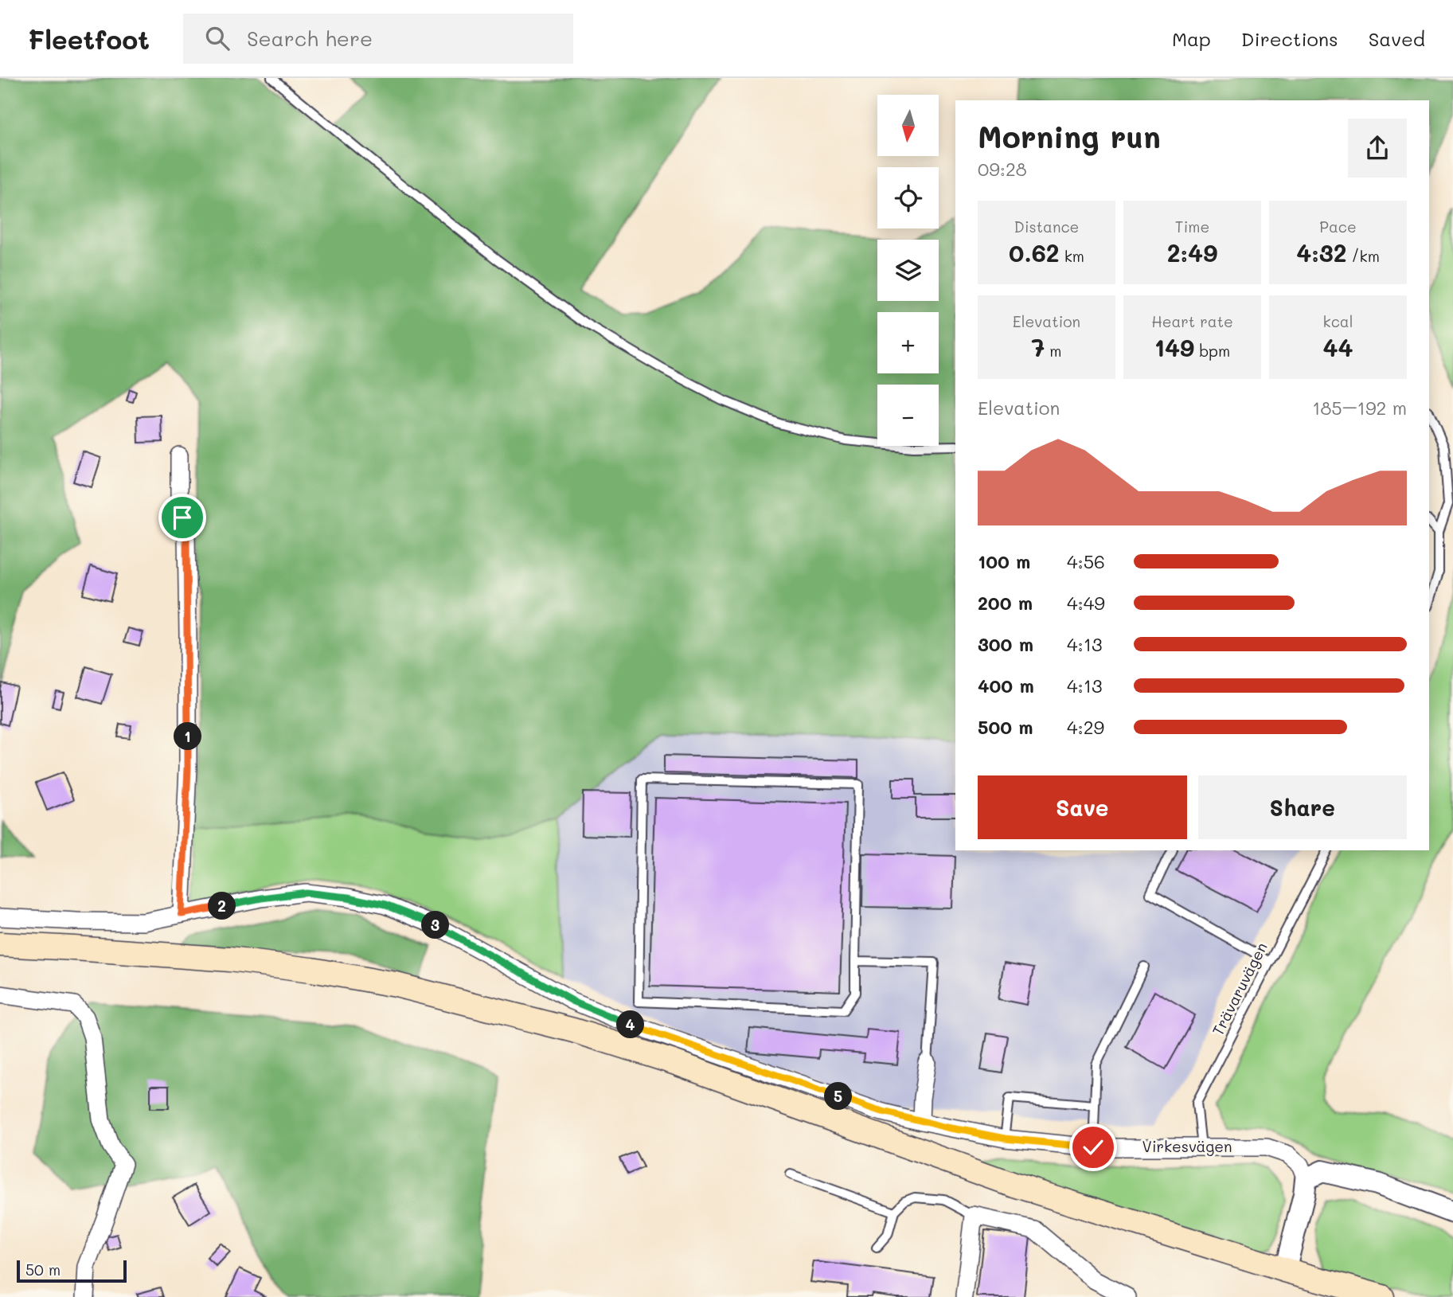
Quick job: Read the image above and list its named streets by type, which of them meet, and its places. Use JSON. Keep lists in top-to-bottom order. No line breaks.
{"streets":{"street":["Virkesvägen"],"lane":["Trävaruvägen"]},"crossings":[["Trävaruvägen","Virkesvägen"]],"scale_bar":"50 m","north":"bottom","page":{"header":"Fleetfoot","search":"Search here","nav":["Map","Directions","Saved"],"map_buttons":["+","−"],"heading":["Morning run","09:28"],"stats":[["Distance","0.62 km"],["Time","2:49"],["Pace","4:32 /km"],["Elevation","7 m"],["Heart rate","149 bpm"],["kcal","44"]],"chart":["Elevation","185–192 m"],"list":[{"name":"100 m","note":"4:56"},{"name":"200 m","note":"4:49"},{"name":"300 m","note":"4:13"},{"name":"400 m","note":"4:13"},{"name":"500 m","note":"4:29"}],"pins":["1","2","3","4","5"],"buttons":["Save","Share"],"scale":"50 m"}}
